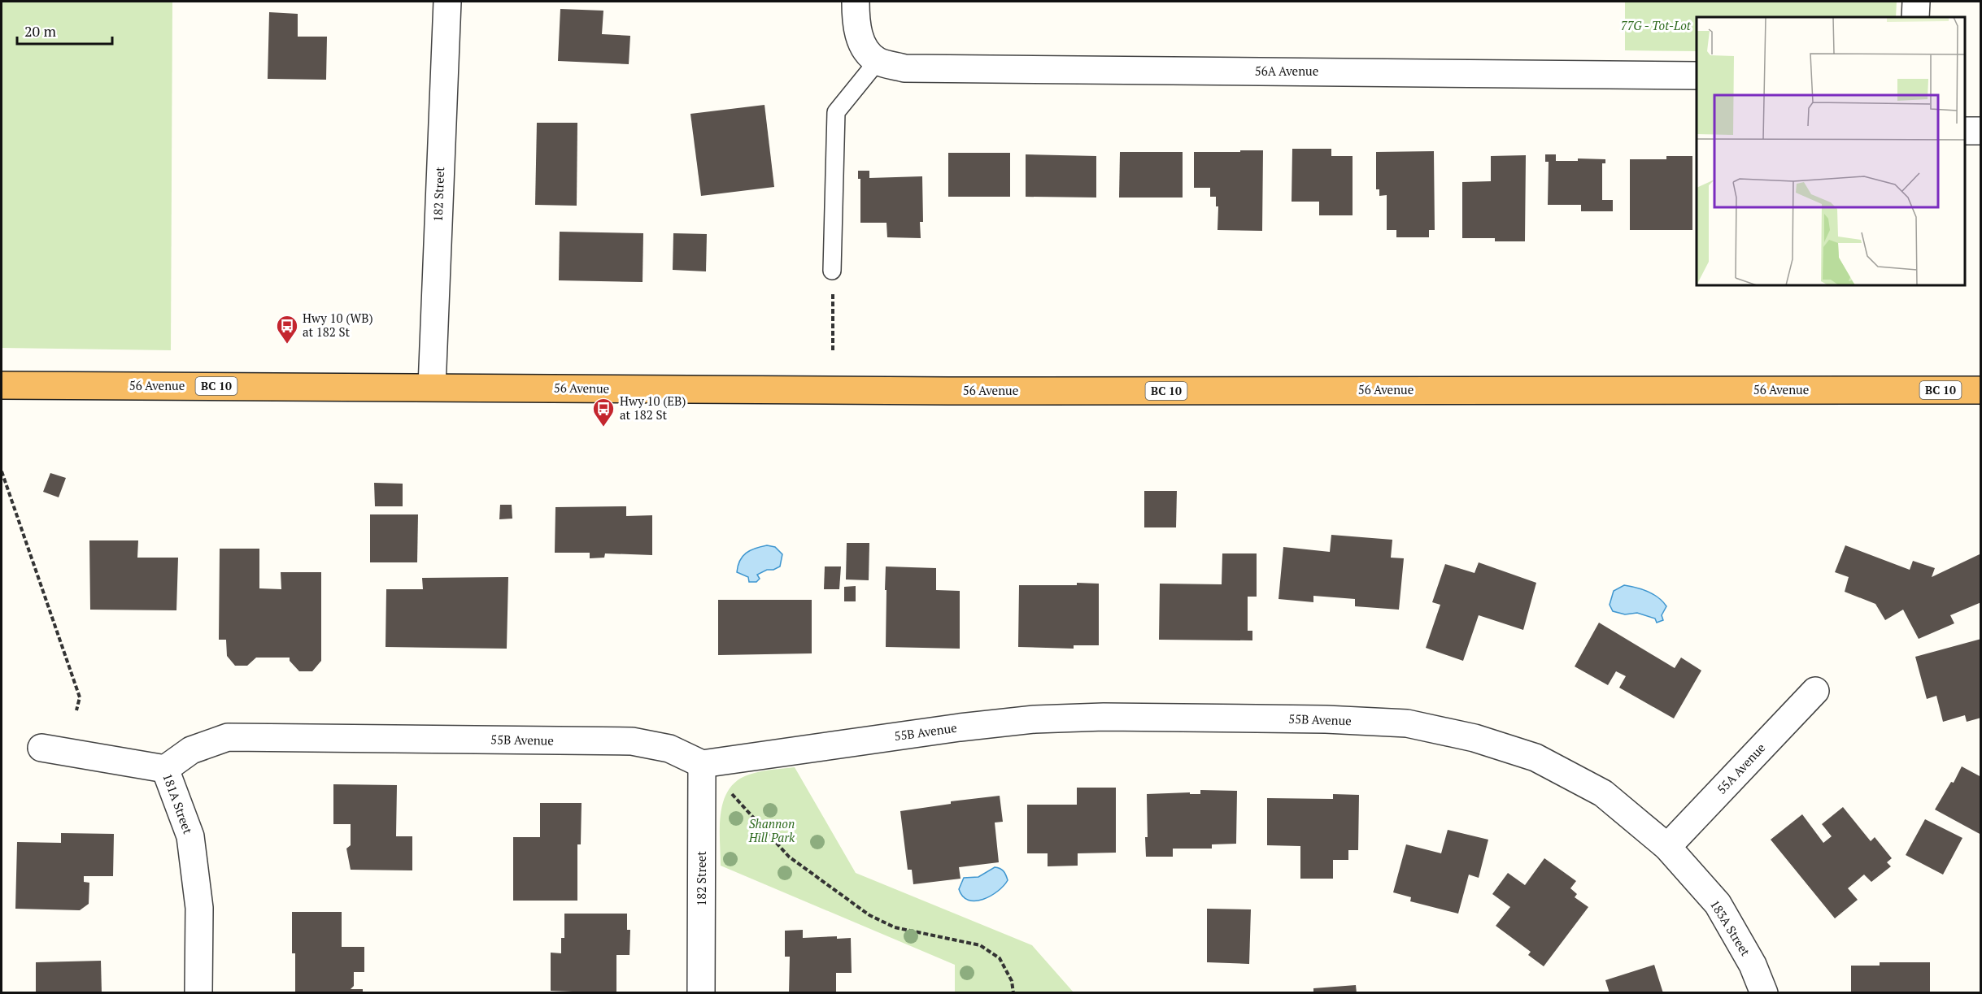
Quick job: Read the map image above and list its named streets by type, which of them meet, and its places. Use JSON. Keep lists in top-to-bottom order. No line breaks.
{"streets":{"highway":["56 Avenue","BC 10"],"street":["56A Avenue","182 Street","55B Avenue","55A Avenue","181A Street","183A Street"]},"crossings":[["182 Street","56 Avenue"],["182 Street","55B Avenue"],["55B Avenue","55A Avenue"],["55B Avenue","181A Street"],["55B Avenue","183A Street"],["55A Avenue","183A Street"]],"parks":["77G - Tot-Lot","Shannon Hill Park"],"places":{"bus stop":["Hwy 10 (WB) at 182 St","Hwy 10 (EB) at 182 St"]},"scale_bar":"20 m"}
